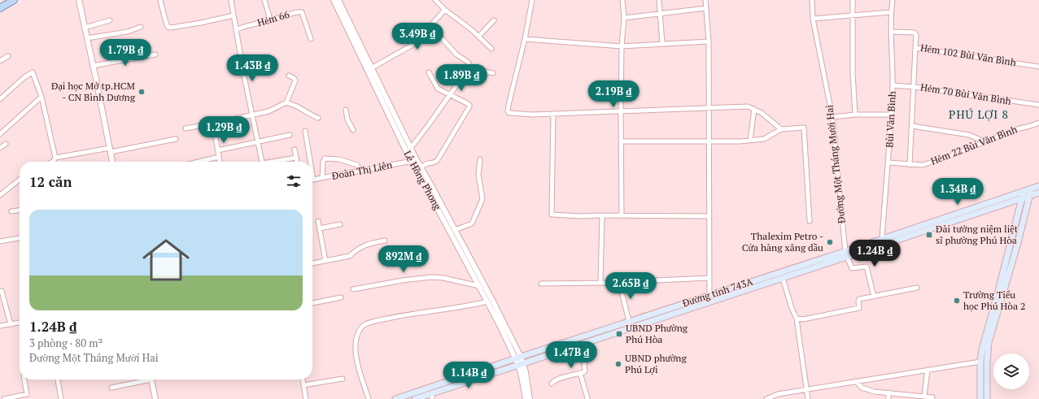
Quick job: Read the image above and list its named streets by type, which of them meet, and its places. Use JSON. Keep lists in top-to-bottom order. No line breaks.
{"streets":{"main road":["Đường tỉnh 743A"],"street":["Hẻm 66","Hẻm 102 Bùi Văn Bình","Hẻm 70 Bùi Văn Bình","Bùi Văn Bình","Hẻm 22 Bùi Văn Bình","Đường Một Tháng Mười Hai","Đoàn Thị Liên","Lê Hồng Phong"]},"crossings":[["Hẻm 102 Bùi Văn Bình","Bùi Văn Bình"],["Hẻm 70 Bùi Văn Bình","Bùi Văn Bình"],["Bùi Văn Bình","Hẻm 22 Bùi Văn Bình"],["Bùi Văn Bình","Đường tỉnh 743A"],["Đường Một Tháng Mười Hai","Đường tỉnh 743A"],["Đoàn Thị Liên","Lê Hồng Phong"],["Lê Hồng Phong","Đường tỉnh 743A"]],"districts":["PHÚ LỢI 8"],"places":{"other":["Đại học Mở tp.HCM - CN Bình Dương","Thalexim Petro - Cửa hàng xăng dầu","Trường Tiểu học Phú Hòa 2","UBND phường Phú Lợi"],"transit":["Đài tưởng niệm liệt sĩ phường Phú Hòa","UBND Phường Phú Hòa"]},"page":{"price":["3.49B ₫","1.79B ₫","1.43B ₫","1.89B ₫","2.19B ₫","1.29B ₫","1.34B ₫","1.24B ₫","892M ₫","2.65B ₫","1.47B ₫","1.14B ₫"],"heading":"12 căn","list":[{"name":"1.24B ₫","note":"3 phòng · 80 m² · Đường Một Tháng Mười Hai"}]}}
